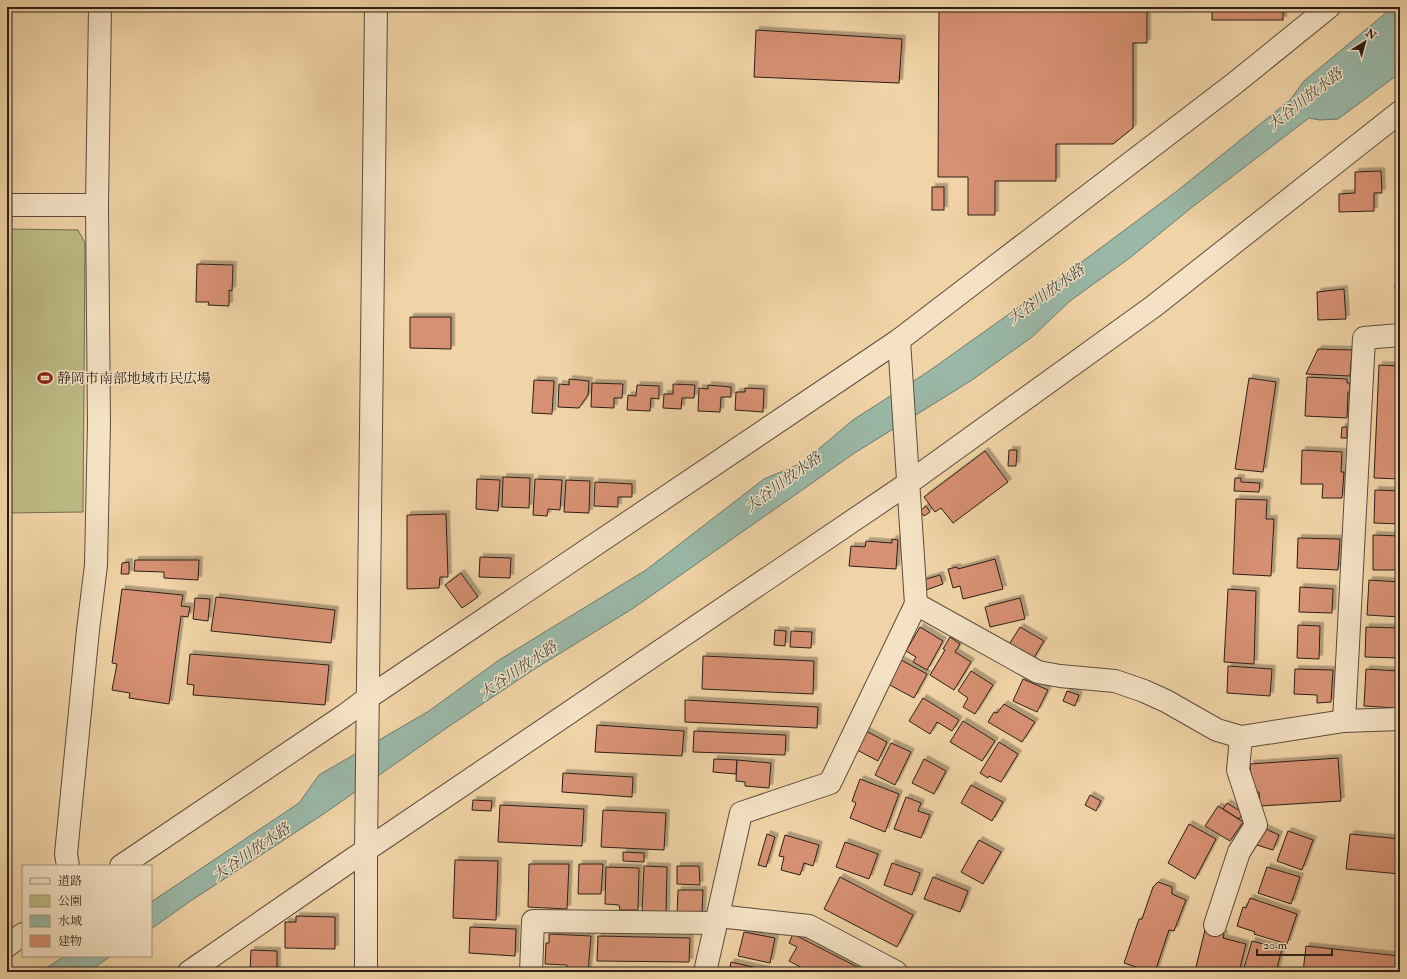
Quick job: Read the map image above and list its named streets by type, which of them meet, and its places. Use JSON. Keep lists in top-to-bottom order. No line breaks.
{"water":["大谷川放水路"],"places":{"sports":["静岡市南部地域市民広場"]},"legend":["道路","公園","水域","建物"],"scale_bar":"20 m","north":"top right"}
